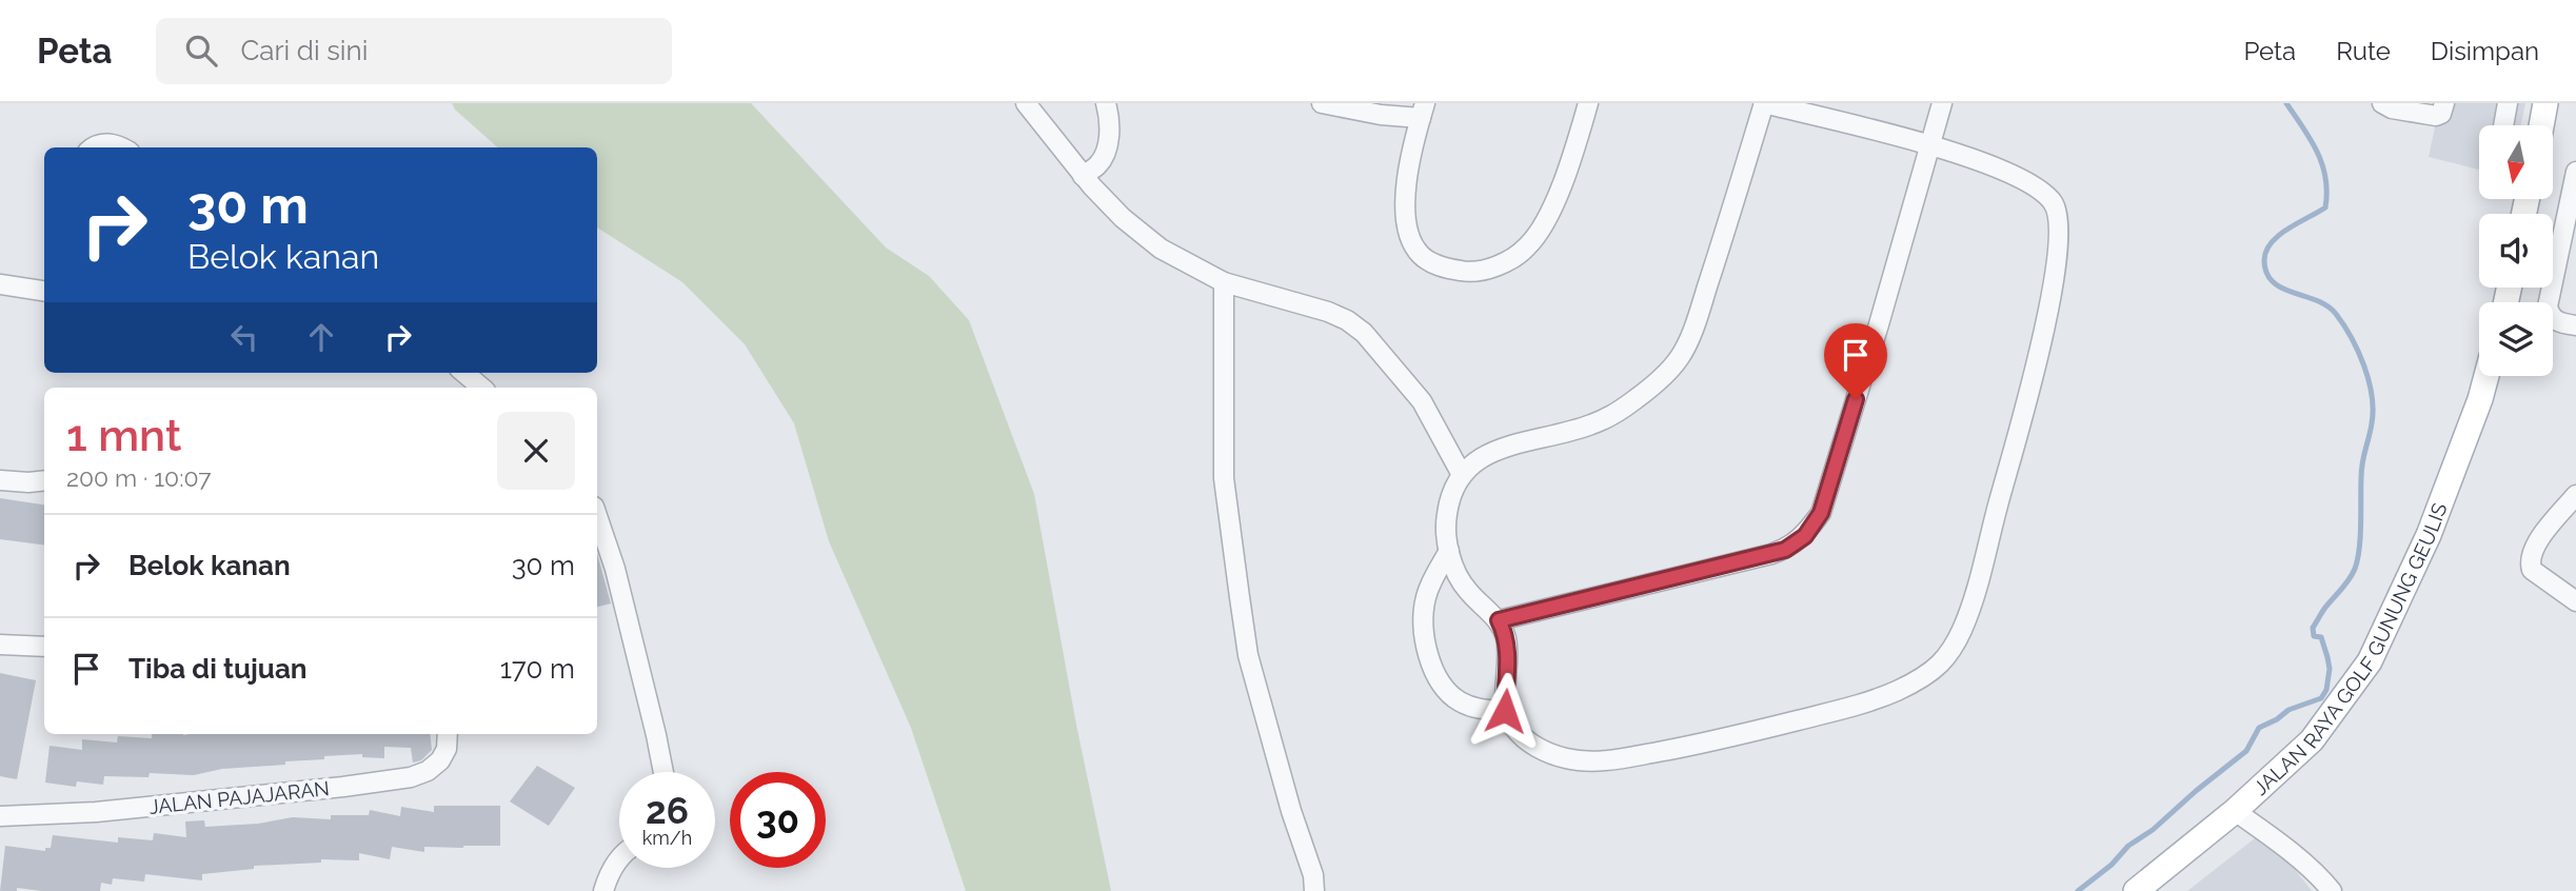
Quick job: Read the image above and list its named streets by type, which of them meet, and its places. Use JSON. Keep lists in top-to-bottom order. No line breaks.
{"streets":{"main road":["JALAN RAYA GOLF GUNUNG GEULIS"],"street":["JALAN PAJAJARAN"]},"north":"bottom","page":{"header":"Peta","search":"Cari di sini","nav":["Peta","Rute","Disimpan"],"turn":["30 m","Belok kanan"],"heading":["1 mnt","200 m · 10:07"],"list":[{"name":"Belok kanan","value":"30 m"},{"name":"Tiba di tujuan","value":"170 m"}],"speed":"26 km/h","limit":"30"}}
